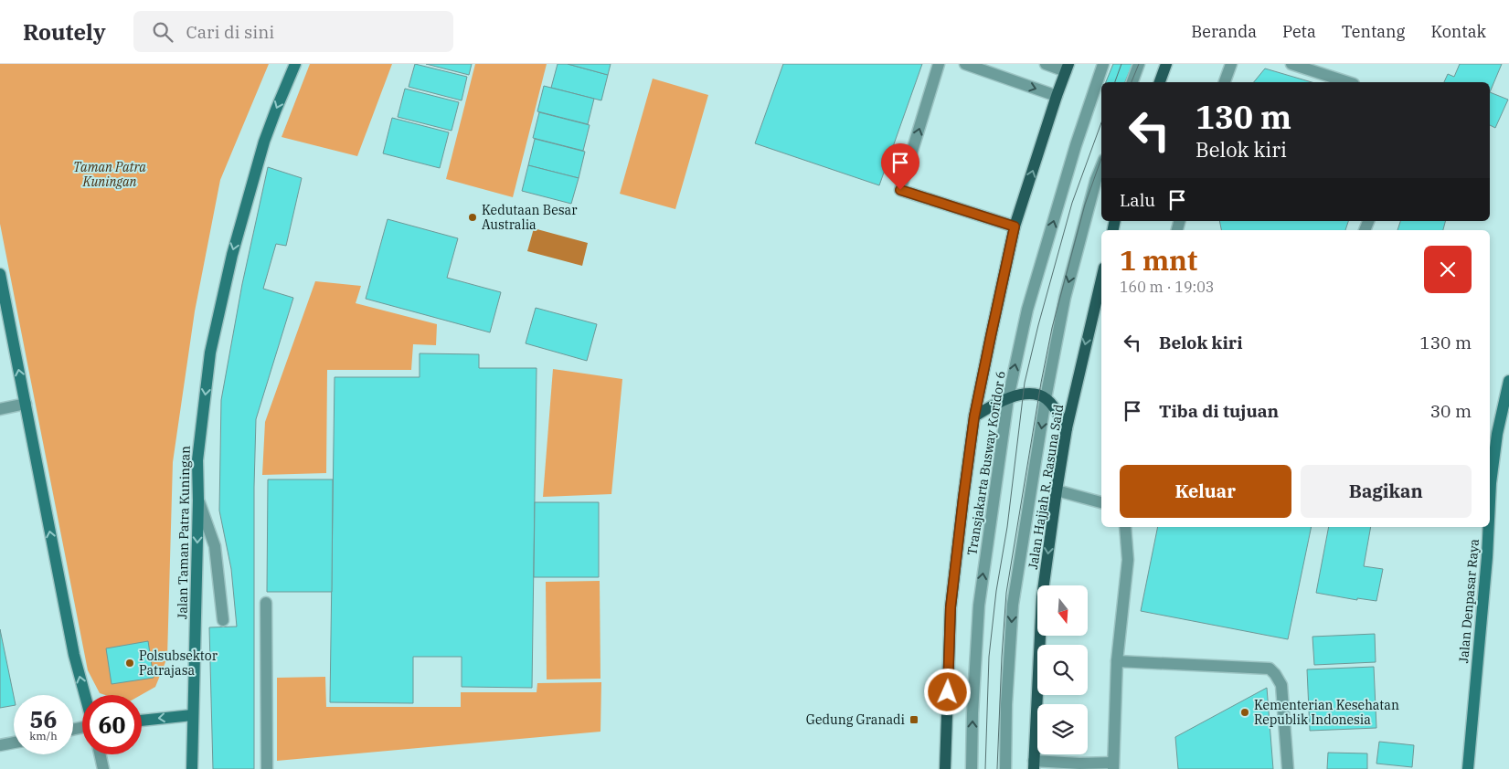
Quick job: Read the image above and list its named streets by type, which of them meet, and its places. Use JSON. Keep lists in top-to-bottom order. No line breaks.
{"streets":{"main road":["Jalan Hajjah R. Rasuna Said"],"street":["Transjakarta Busway Koridor 6","Jalan Taman Patra Kuningan","Jalan Denpasar Raya"]},"parks":["Taman Patra Kuningan"],"places":{"other":["Kedutaan Besar Australia","Polsubsektor Patrajasa","Kementerian Kesehatan Republik Indonesia"],"transit":["Gedung Granadi"]},"north":"bottom","page":{"header":"Routely","search":"Cari di sini","nav":["Beranda","Peta","Tentang","Kontak"],"turn":["130 m","Belok kiri"],"then":"Lalu","heading":["1 mnt","160 m · 19:03"],"list":[{"name":"Belok kiri","value":"130 m"},{"name":"Tiba di tujuan","value":"30 m"}],"buttons":["Keluar","Bagikan"],"speed":"56 km/h","limit":"60"}}
